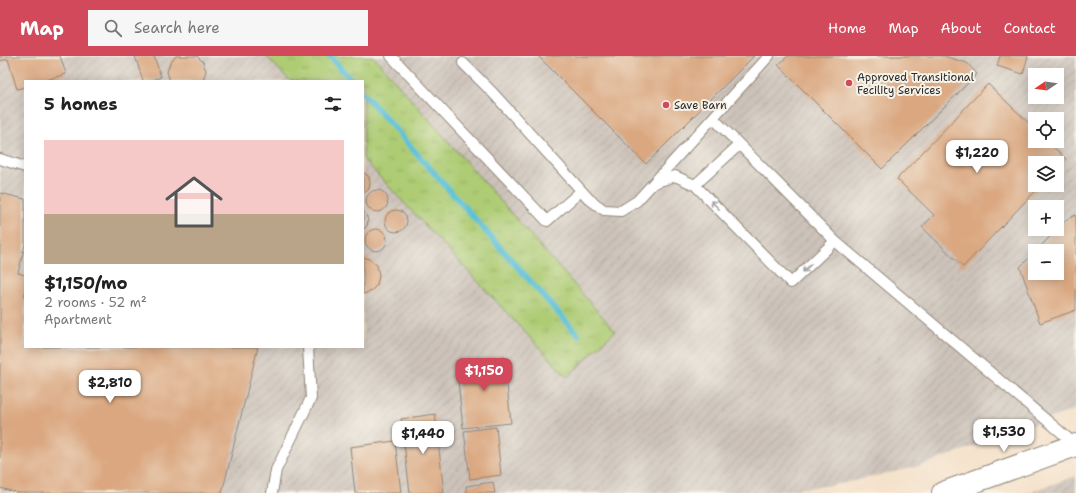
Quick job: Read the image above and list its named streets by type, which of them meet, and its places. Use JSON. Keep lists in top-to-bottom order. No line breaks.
{"places":["Approved Transitional Fecility Services","Save Barn"],"north":"left","page":{"header":"Map","search":"Search here","nav":["Home","Map","About","Contact"],"map_buttons":["+","−"],"heading":"5 homes","list":[{"name":"$1,150/mo","note":"2 rooms · 52 m² · Apartment"}],"price":["$1,220","$1,150","$2,810","$1,530","$1,440"]}}
